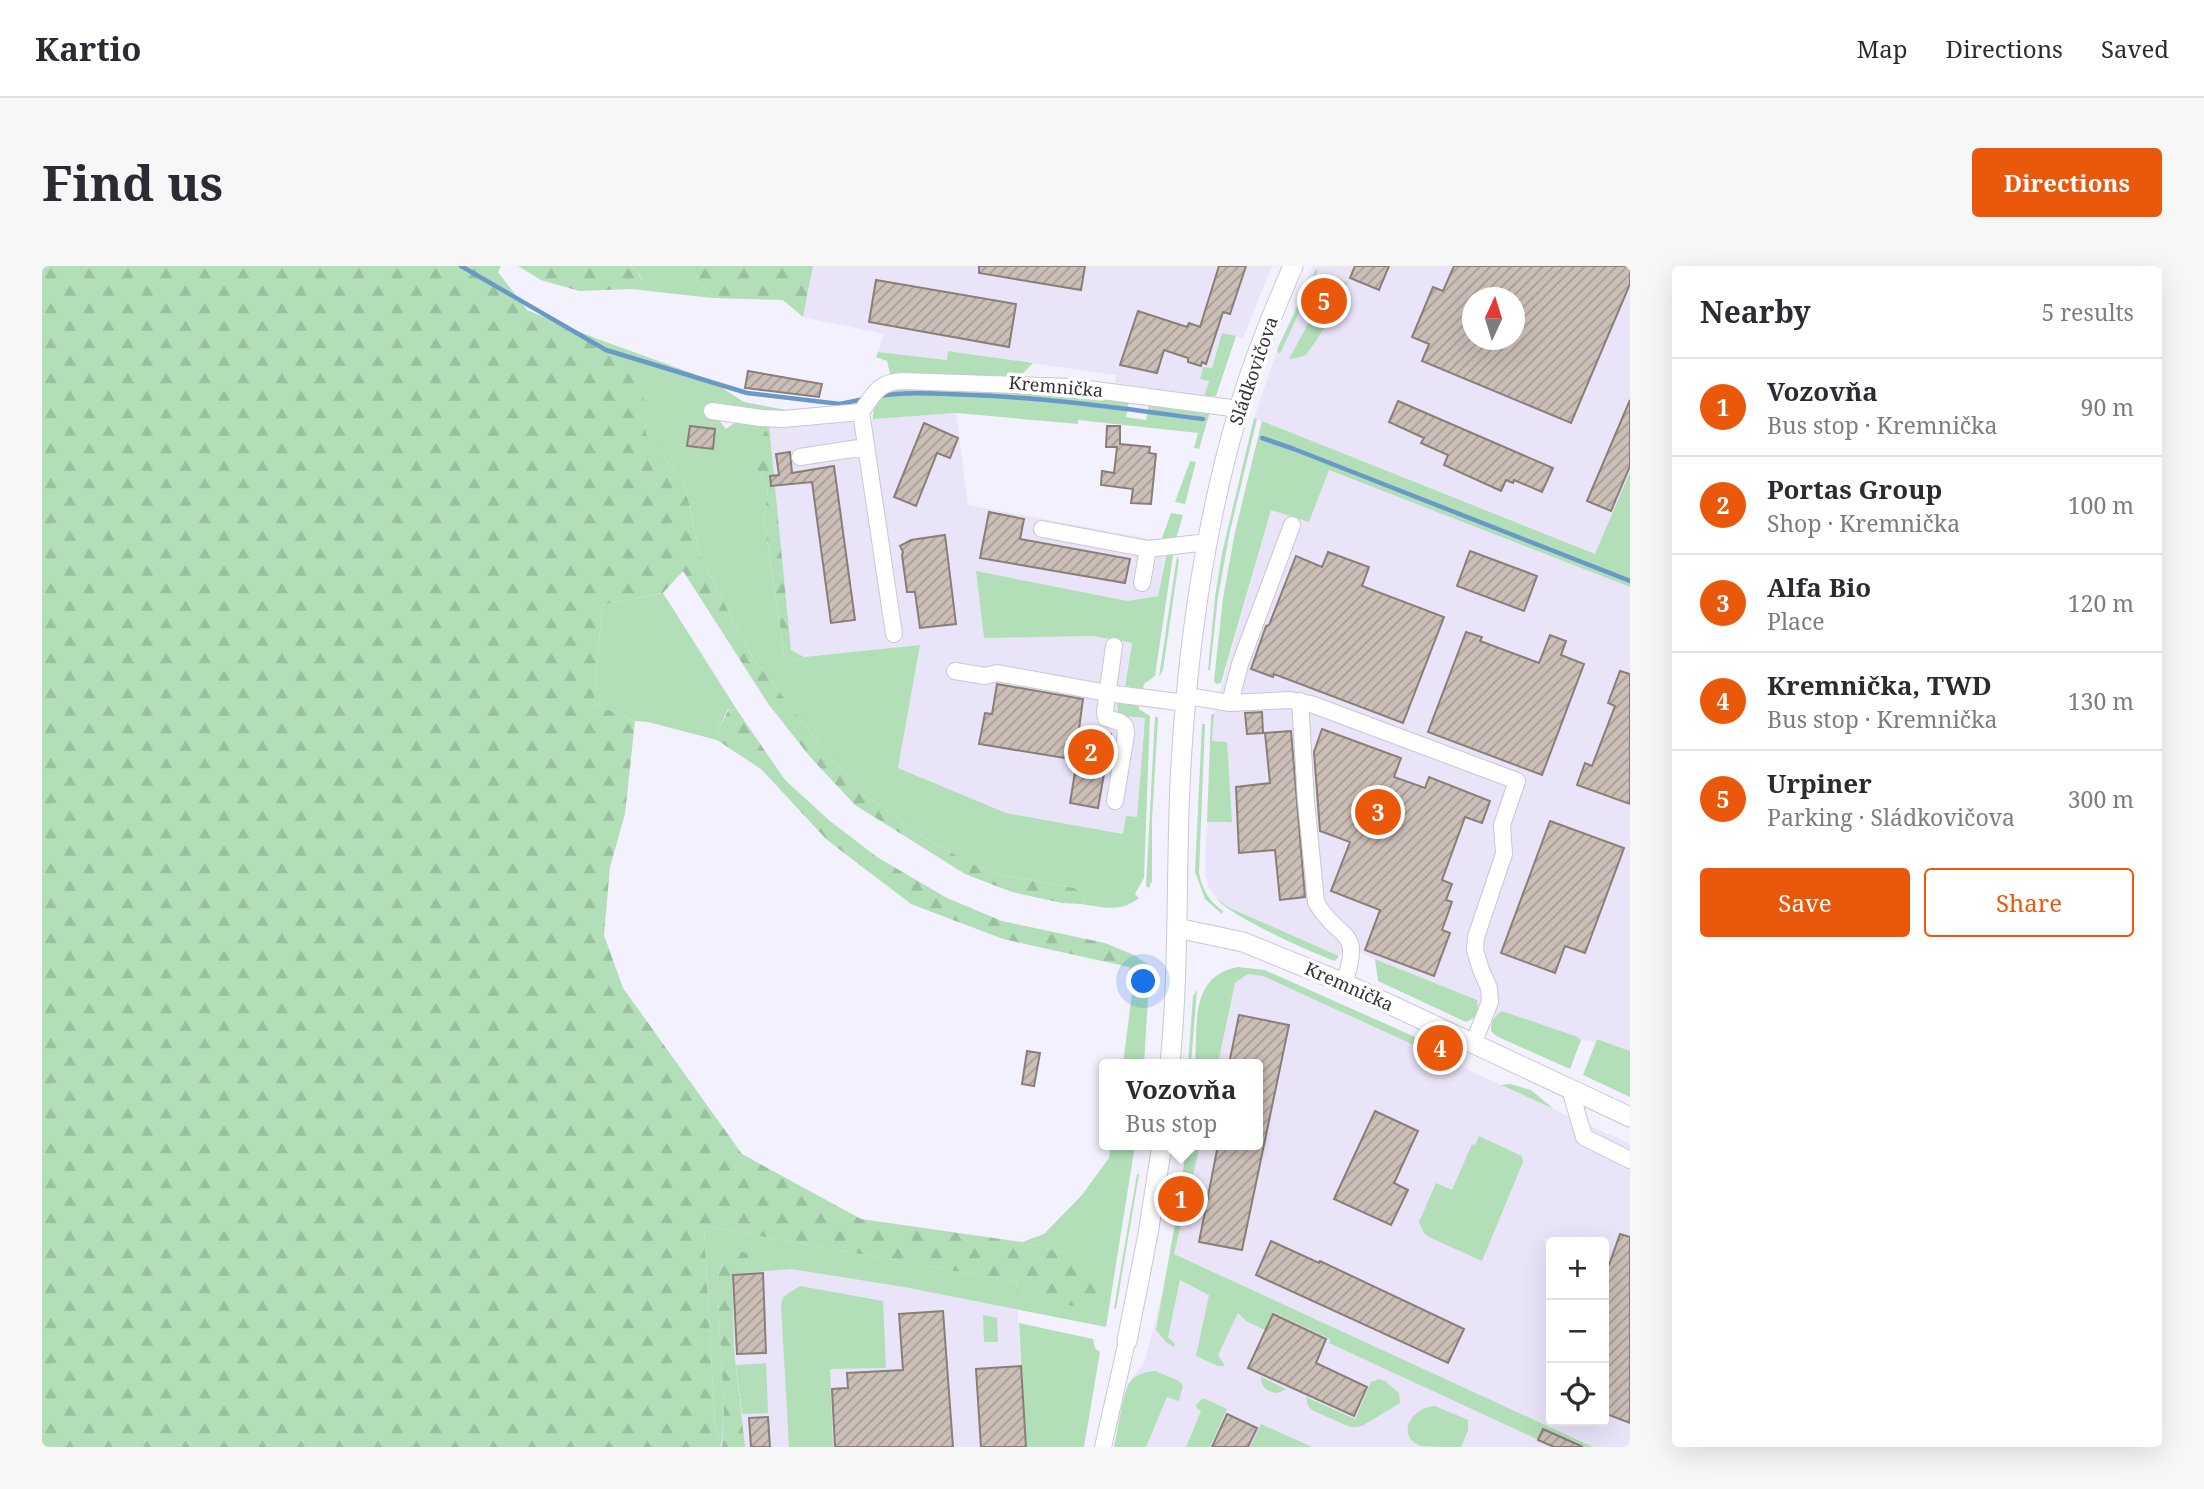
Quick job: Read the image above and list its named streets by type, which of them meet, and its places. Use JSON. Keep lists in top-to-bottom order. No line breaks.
{"streets":{"main road":["Sládkovičova","Kremnička"]},"crossings":[["Sládkovičova","Kremnička"]],"north":"top","page":{"header":"Kartio","nav":["Map","Directions","Saved"],"buttons":["Directions",["Save","Share"]],"title":"Find us","heading":["Nearby","5 results"],"pins":["5","2","3","4","1"],"list":[{"mark":"1","name":"Vozovňa","note":"Bus stop · Kremnička","value":"90 m"},{"mark":"2","name":"Portas Group","note":"Shop · Kremnička","value":"100 m"},{"mark":"3","name":"Alfa Bio","note":"Place","value":"120 m"},{"mark":"4","name":"Kremnička, TWD","note":"Bus stop · Kremnička","value":"130 m"},{"mark":"5","name":"Urpiner","note":"Parking · Sládkovičova","value":"300 m"}],"popup":["Vozovňa","Bus stop"],"map_buttons":["+","−"]}}
